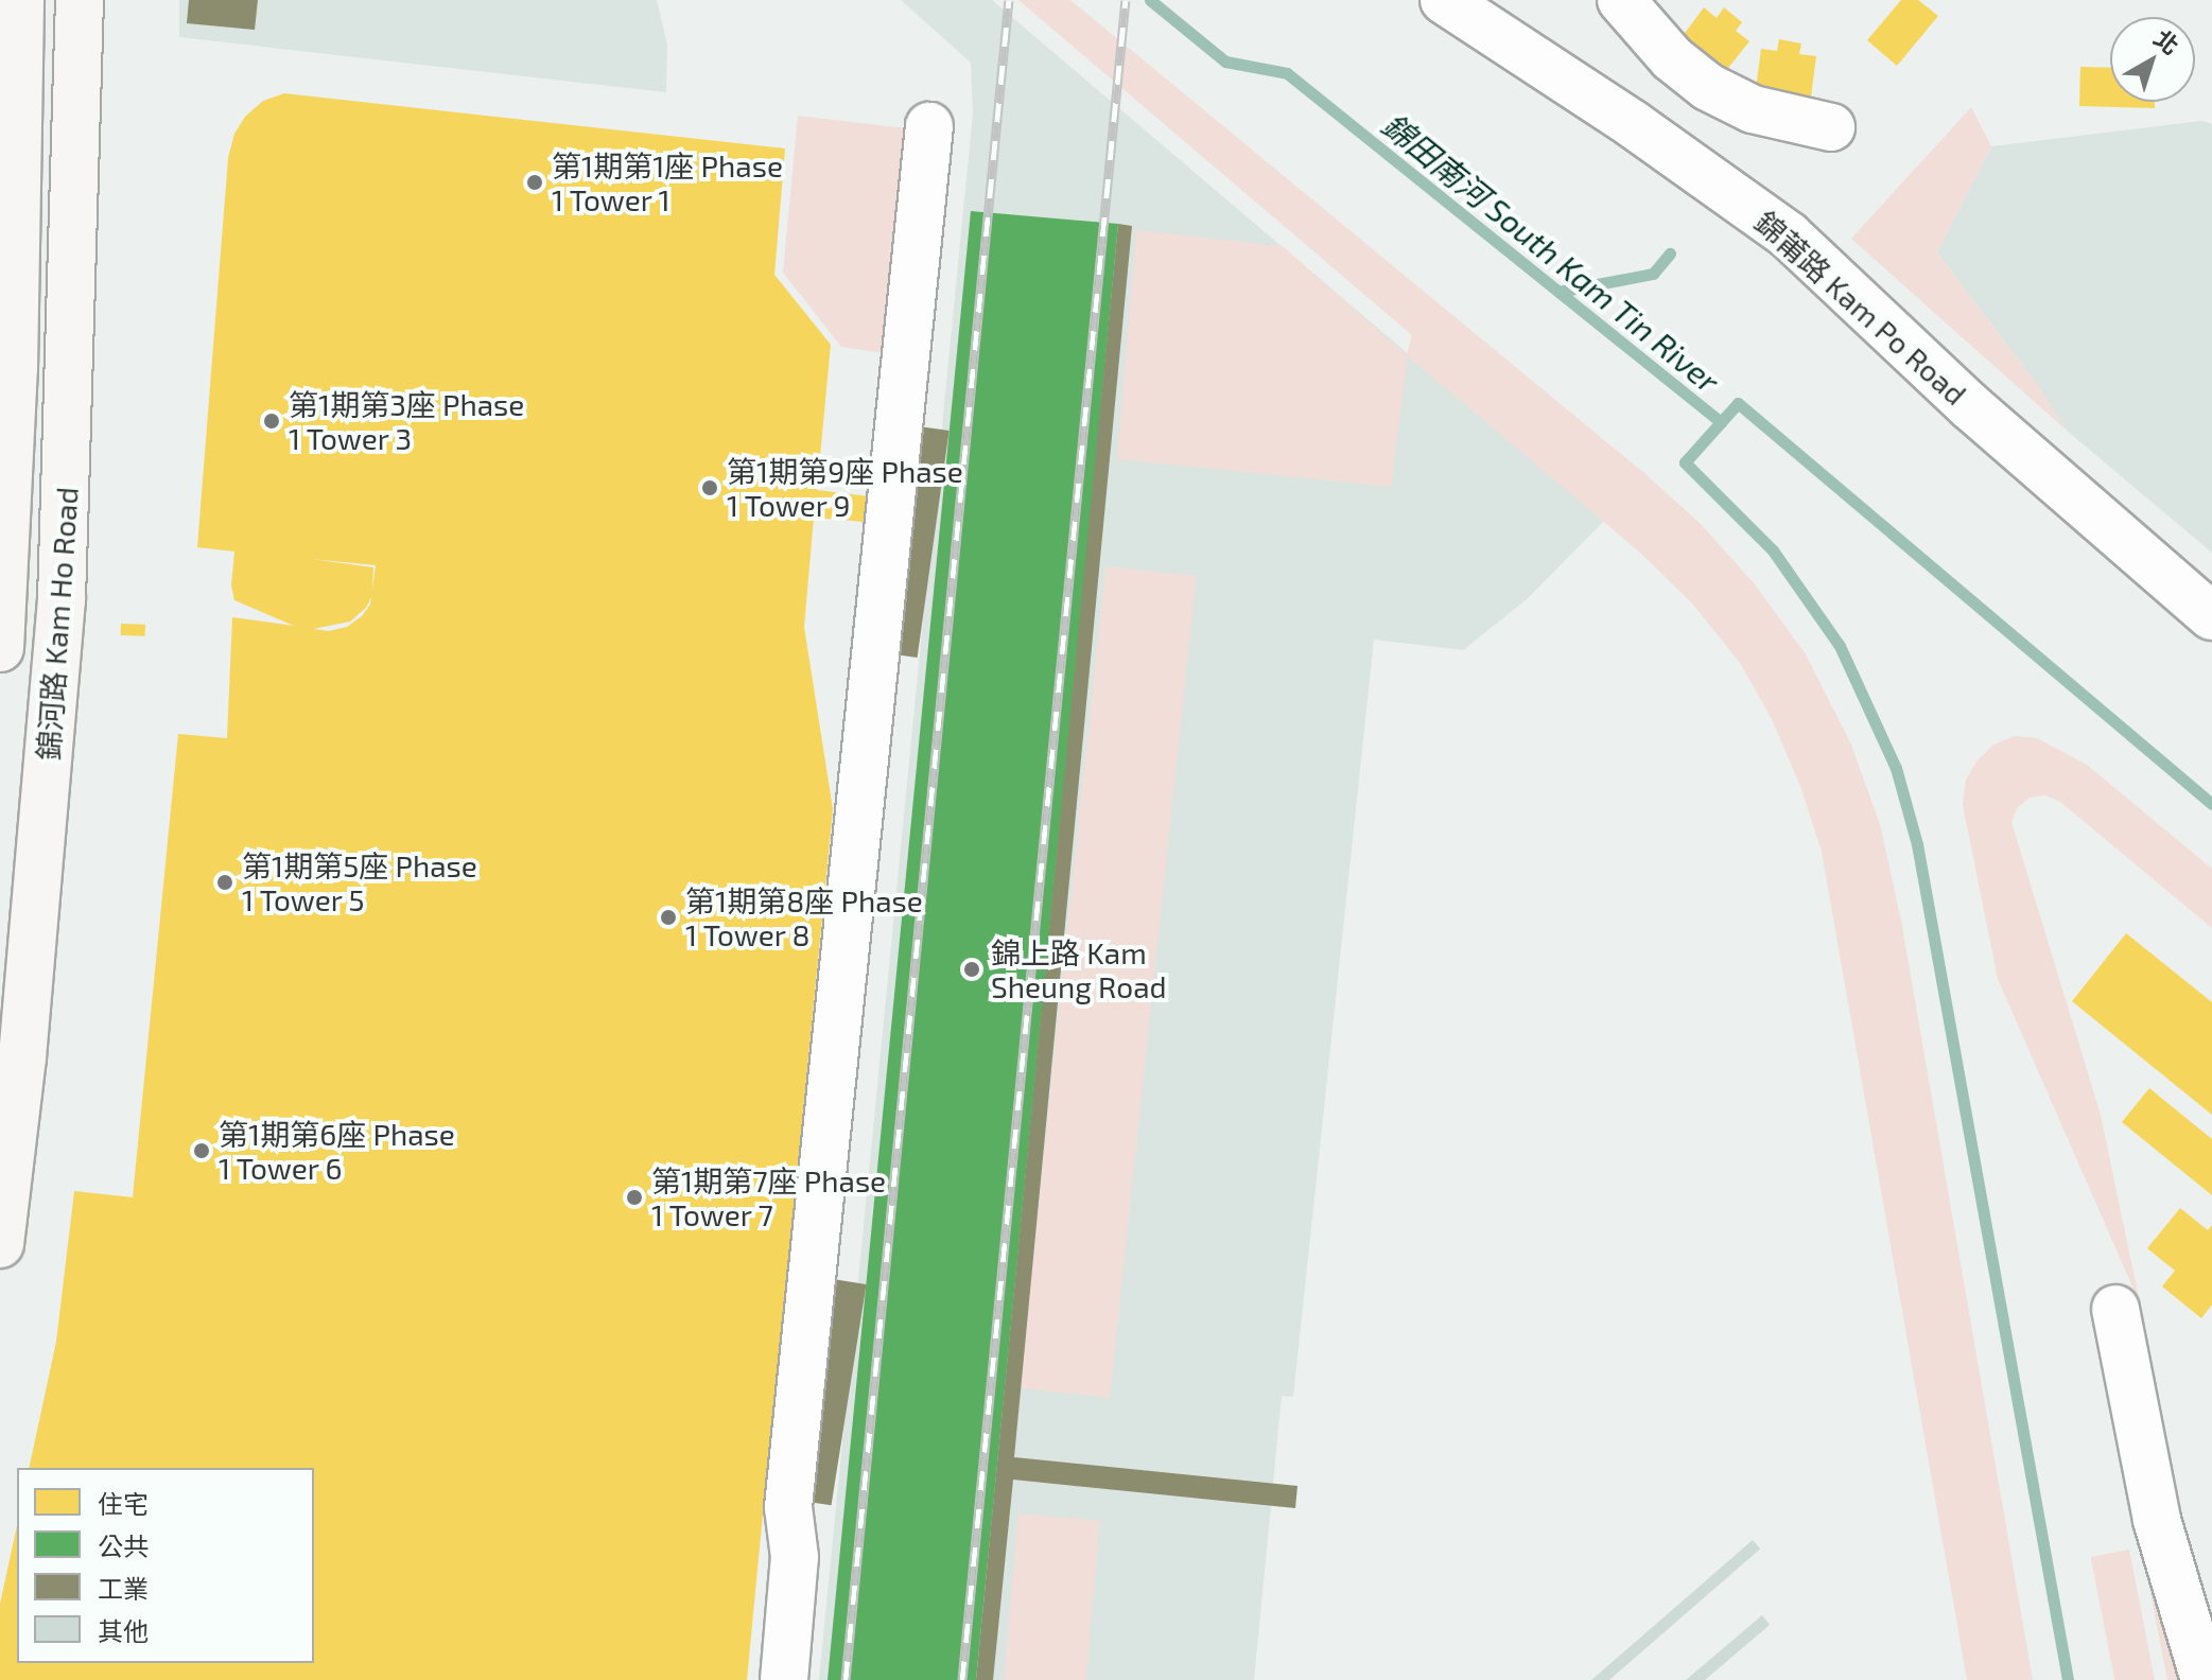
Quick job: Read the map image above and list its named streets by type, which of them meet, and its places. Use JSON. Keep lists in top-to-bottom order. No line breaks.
{"streets":{"main road":["錦河路 Kam Ho Road"],"street":["錦莆路 Kam Po Road"]},"water":["錦田南河 South Kam Tin River"],"places":["第1期第1座 Phase 1 Tower 1","第1期第3座 Phase 1 Tower 3","第1期第9座 Phase 1 Tower 9","第1期第5座 Phase 1 Tower 5","第1期第8座 Phase 1 Tower 8","錦上路 Kam Sheung Road","第1期第6座 Phase 1 Tower 6","第1期第7座 Phase 1 Tower 7"],"legend":["住宅","公共","工業","其他"],"north":"top right"}
